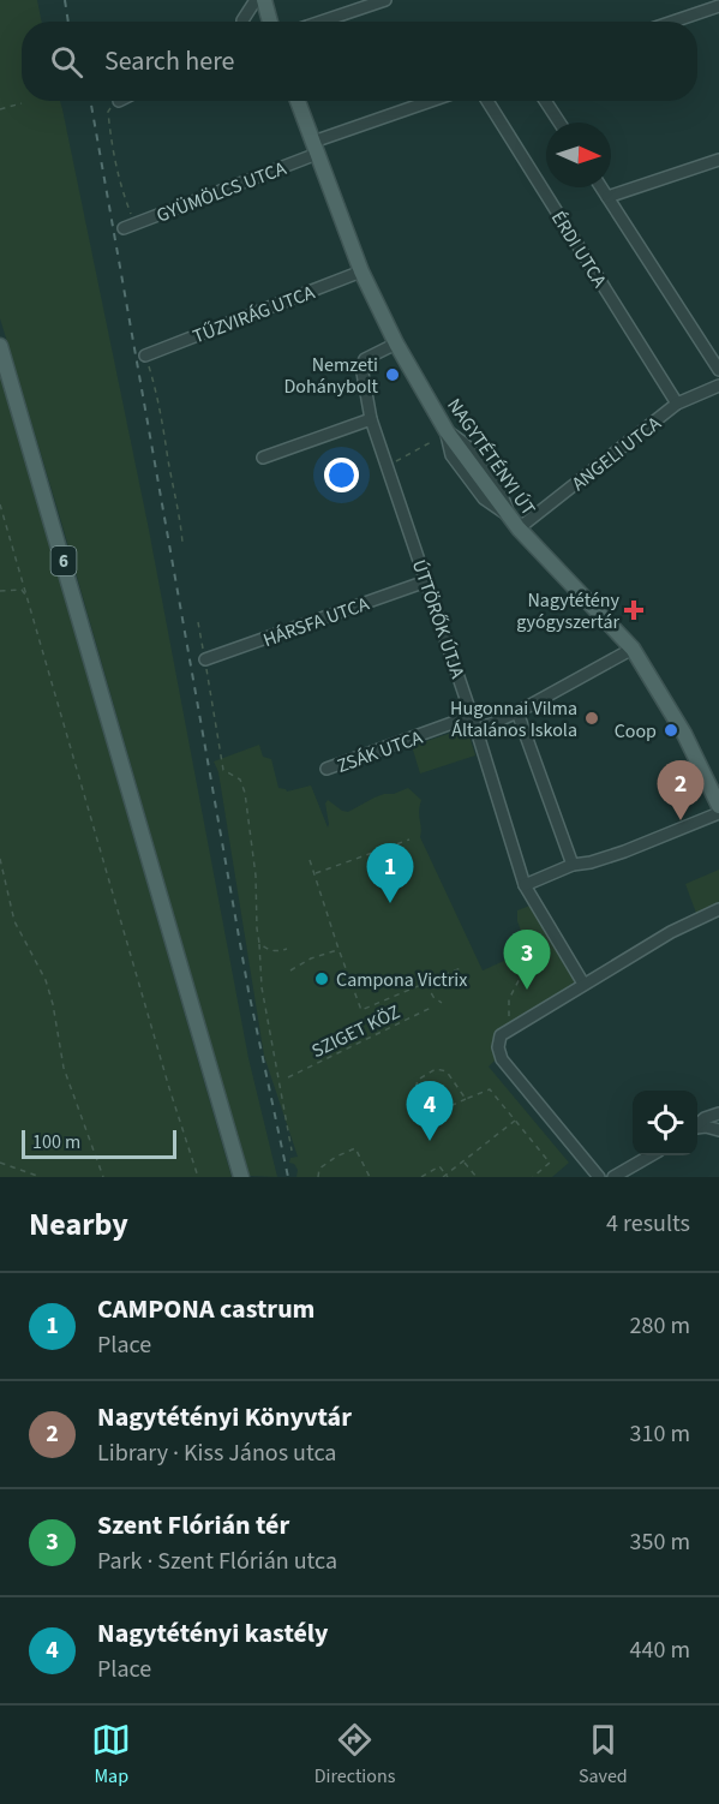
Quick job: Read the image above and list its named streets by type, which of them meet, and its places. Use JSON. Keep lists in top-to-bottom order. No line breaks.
{"streets":{"main road":["NAGYTÉTÉNYI ÚT","6"],"street":["GYÜMÖLCS UTCA","ÉRDI UTCA","TŰZVIRÁG UTCA","ANGELI UTCA","ÚTTÖRŐK ÚTJA","HÁRSFA UTCA","ZSÁK UTCA"],"path":["SZIGET KÖZ"]},"crossings":[["GYÜMÖLCS UTCA","NAGYTÉTÉNYI ÚT"],["ÉRDI UTCA","ANGELI UTCA"],["TŰZVIRÁG UTCA","NAGYTÉTÉNYI ÚT"],["ANGELI UTCA","NAGYTÉTÉNYI ÚT"],["NAGYTÉTÉNYI ÚT","ÚTTÖRŐK ÚTJA"],["ÚTTÖRŐK ÚTJA","HÁRSFA UTCA"],["ÚTTÖRŐK ÚTJA","ZSÁK UTCA"]],"places":{"other":["Nemzeti Dohánybolt","Hugonnai Vilma Általános Iskola","Coop","Campona Victrix"],"health":["Nagytétény gyógyszertár"]},"scale_bar":"100 m","north":"right","page":{"search":"Search here","pins":["2","1","3","4"],"scale":"100 m","heading":["Nearby","4 results"],"list":[{"mark":"1","name":"CAMPONA castrum","note":"Place","value":"280 m"},{"mark":"2","name":"Nagytétényi Könyvtár","note":"Library · Kiss János utca","value":"310 m"},{"mark":"3","name":"Szent Flórián tér","note":"Park · Szent Flórián utca","value":"350 m"},{"mark":"4","name":"Nagytétényi kastély","note":"Place","value":"440 m"}],"nav":["Map","Directions","Saved"]}}
